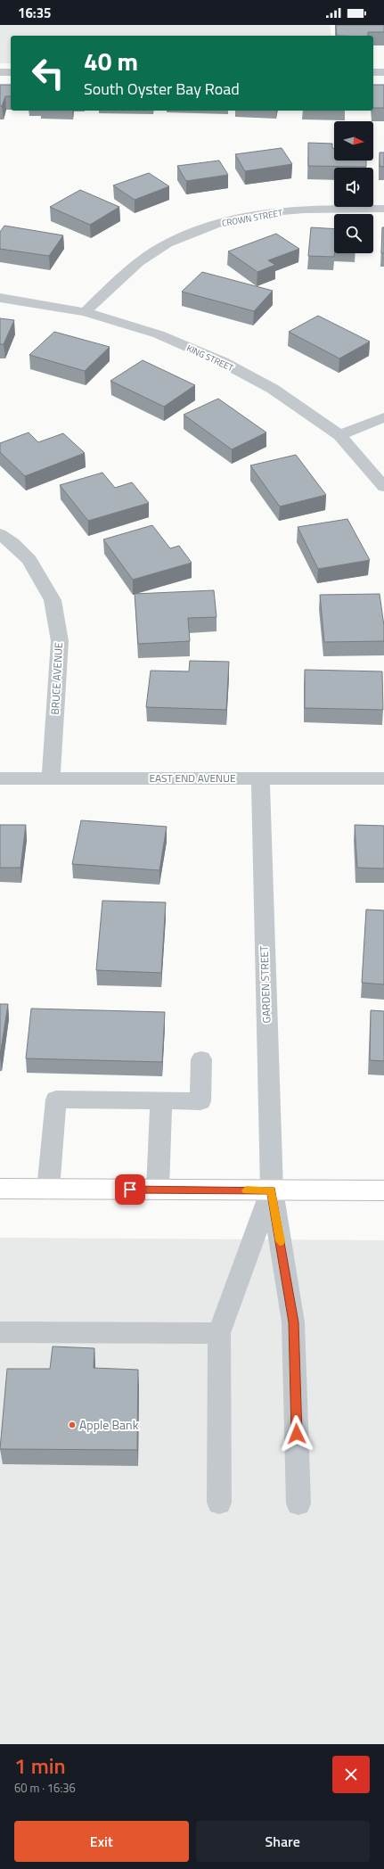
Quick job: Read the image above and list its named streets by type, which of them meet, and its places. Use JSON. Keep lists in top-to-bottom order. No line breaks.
{"streets":{"street":["CROWN STREET","KING STREET","BRUCE AVENUE","EAST END AVENUE","GARDEN STREET"]},"crossings":[["CROWN STREET","KING STREET"],["BRUCE AVENUE","EAST END AVENUE"],["EAST END AVENUE","GARDEN STREET"]],"places":["Apple Bank"],"north":"right","page":{"status":"16:35","turn":["40 m","South Oyster Bay Road"],"heading":["1 min","60 m · 16:36"],"buttons":["Exit","Share"]}}
